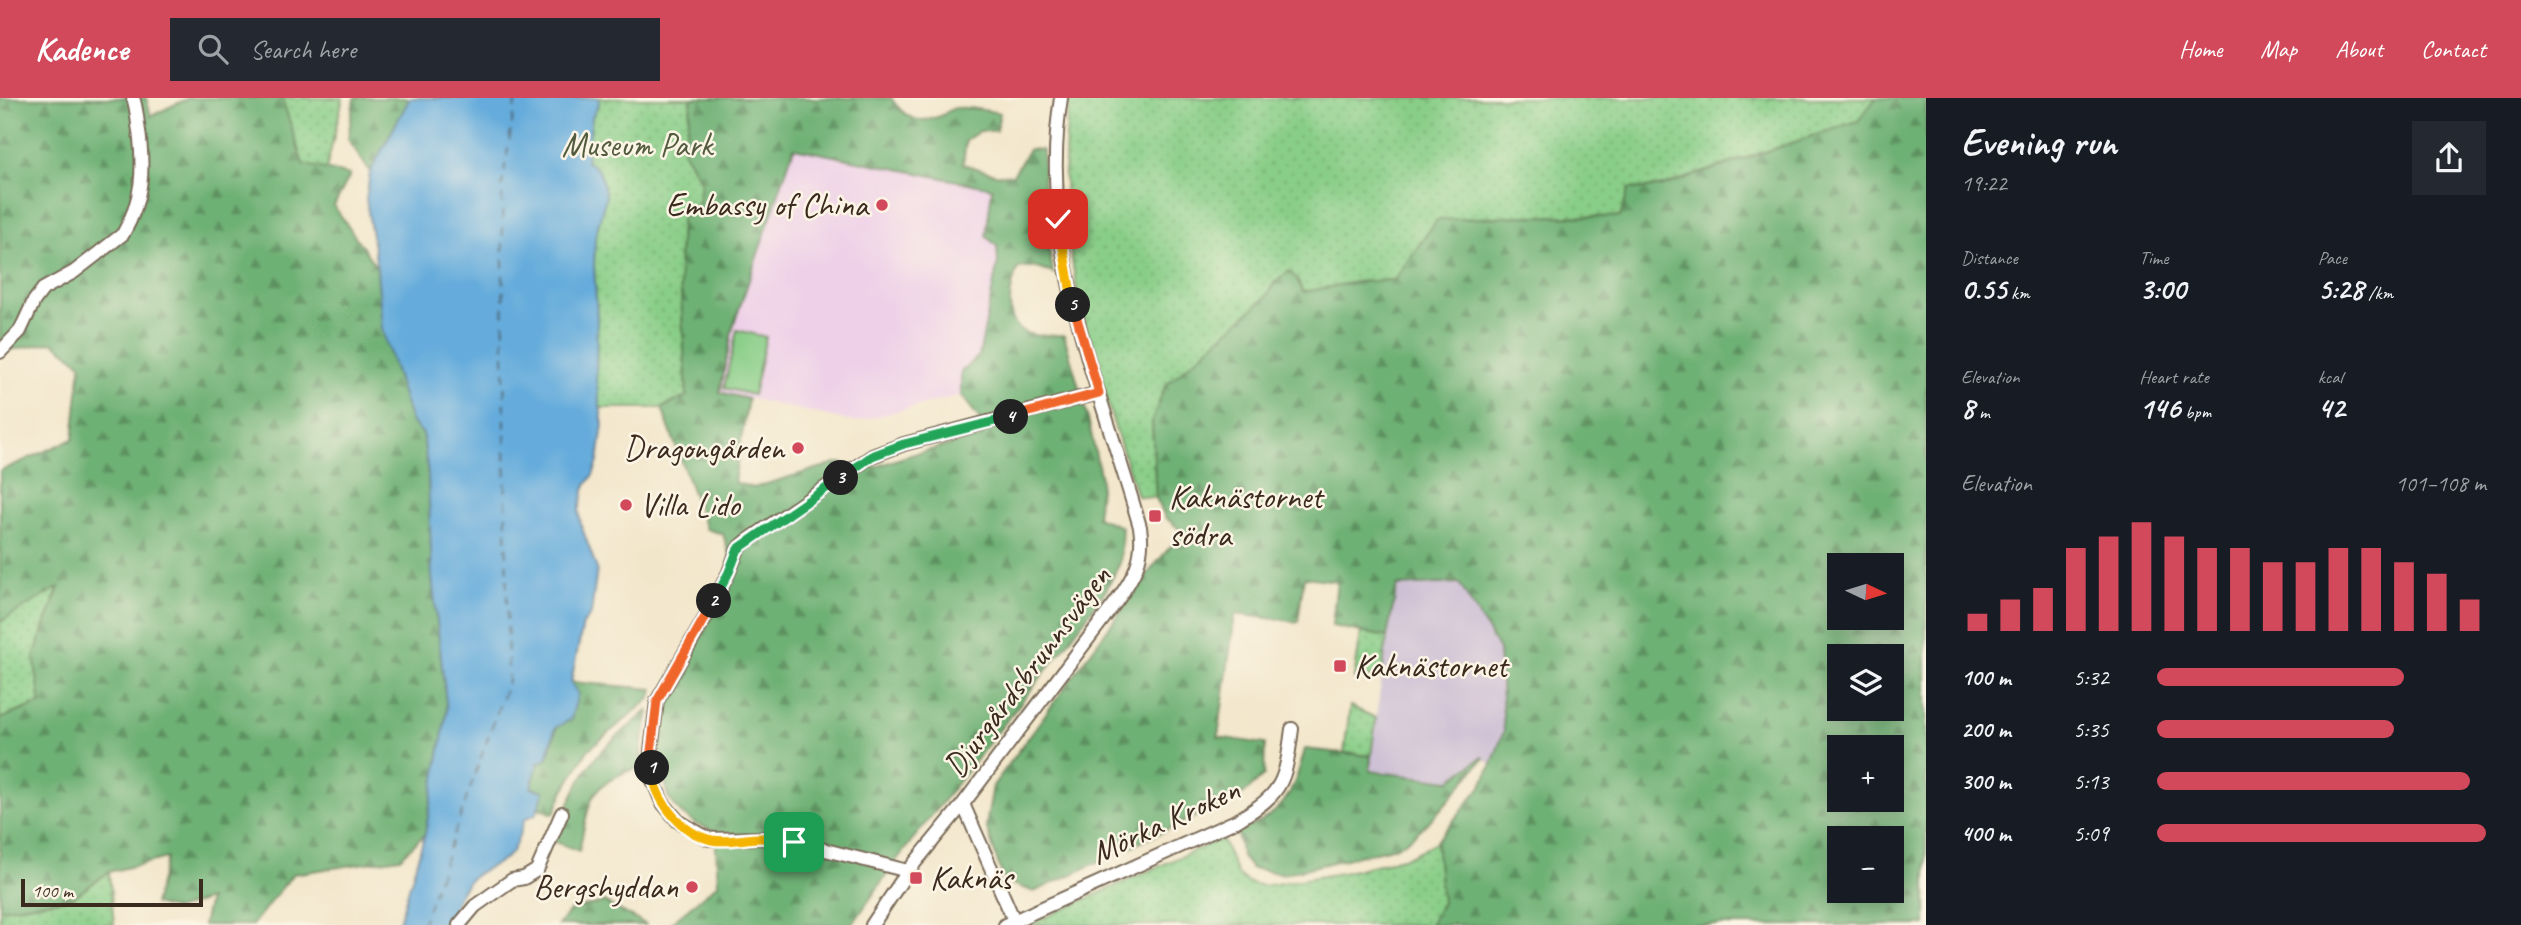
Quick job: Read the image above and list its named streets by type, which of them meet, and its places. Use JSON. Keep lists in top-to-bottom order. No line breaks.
{"streets":{"street":["Djurgårdsbrunnsvägen","Mörka Kroken"]},"parks":["Museum Park"],"places":{"other":["Embassy of China","Dragongården","Villa Lido","Bergshyddan"],"transit":["Kaknästornet södra","Kaknästornet","Kaknäs"]},"scale_bar":"100 m","north":"right","page":{"header":"Kadence","search":"Search here","nav":["Home","Map","About","Contact"],"heading":["Evening run","19:22"],"stats":[["Distance","0.55 km"],["Time","3:00"],["Pace","5:28 /km"],["Elevation","8 m"],["Heart rate","146 bpm"],["kcal","42"]],"pins":["5","4","3","2","1"],"chart":["Elevation","101–108 m"],"map_buttons":["+","−"],"list":[{"name":"100 m","note":"5:32"},{"name":"200 m","note":"5:35"},{"name":"300 m","note":"5:13"},{"name":"400 m","note":"5:09"}],"scale":"100 m"}}
